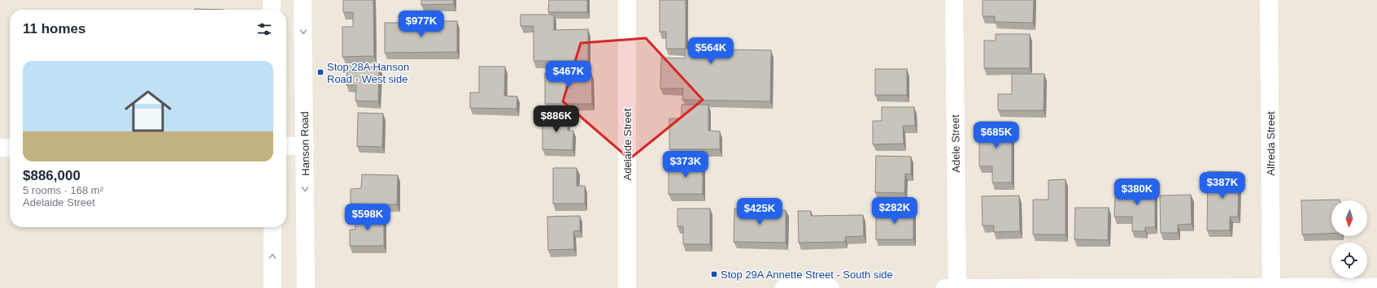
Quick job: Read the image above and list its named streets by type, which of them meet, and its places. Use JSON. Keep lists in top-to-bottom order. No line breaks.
{"streets":{"street":["Hanson Road","Adele Street","Alfreda Street","Adelaide Street"]},"one_way":["Hanson Road"],"places":{"transit":["Stop 28A Hanson Road - West side","Stop 29A Annette Street - South side"]},"north":"bottom","page":{"heading":"11 homes","price":["$977K","$564K","$467K","$886K","$685K","$373K","$387K","$380K","$282K","$425K","$598K"],"list":[{"name":"$886,000","note":"5 rooms · 168 m² · Adelaide Street"}]}}
